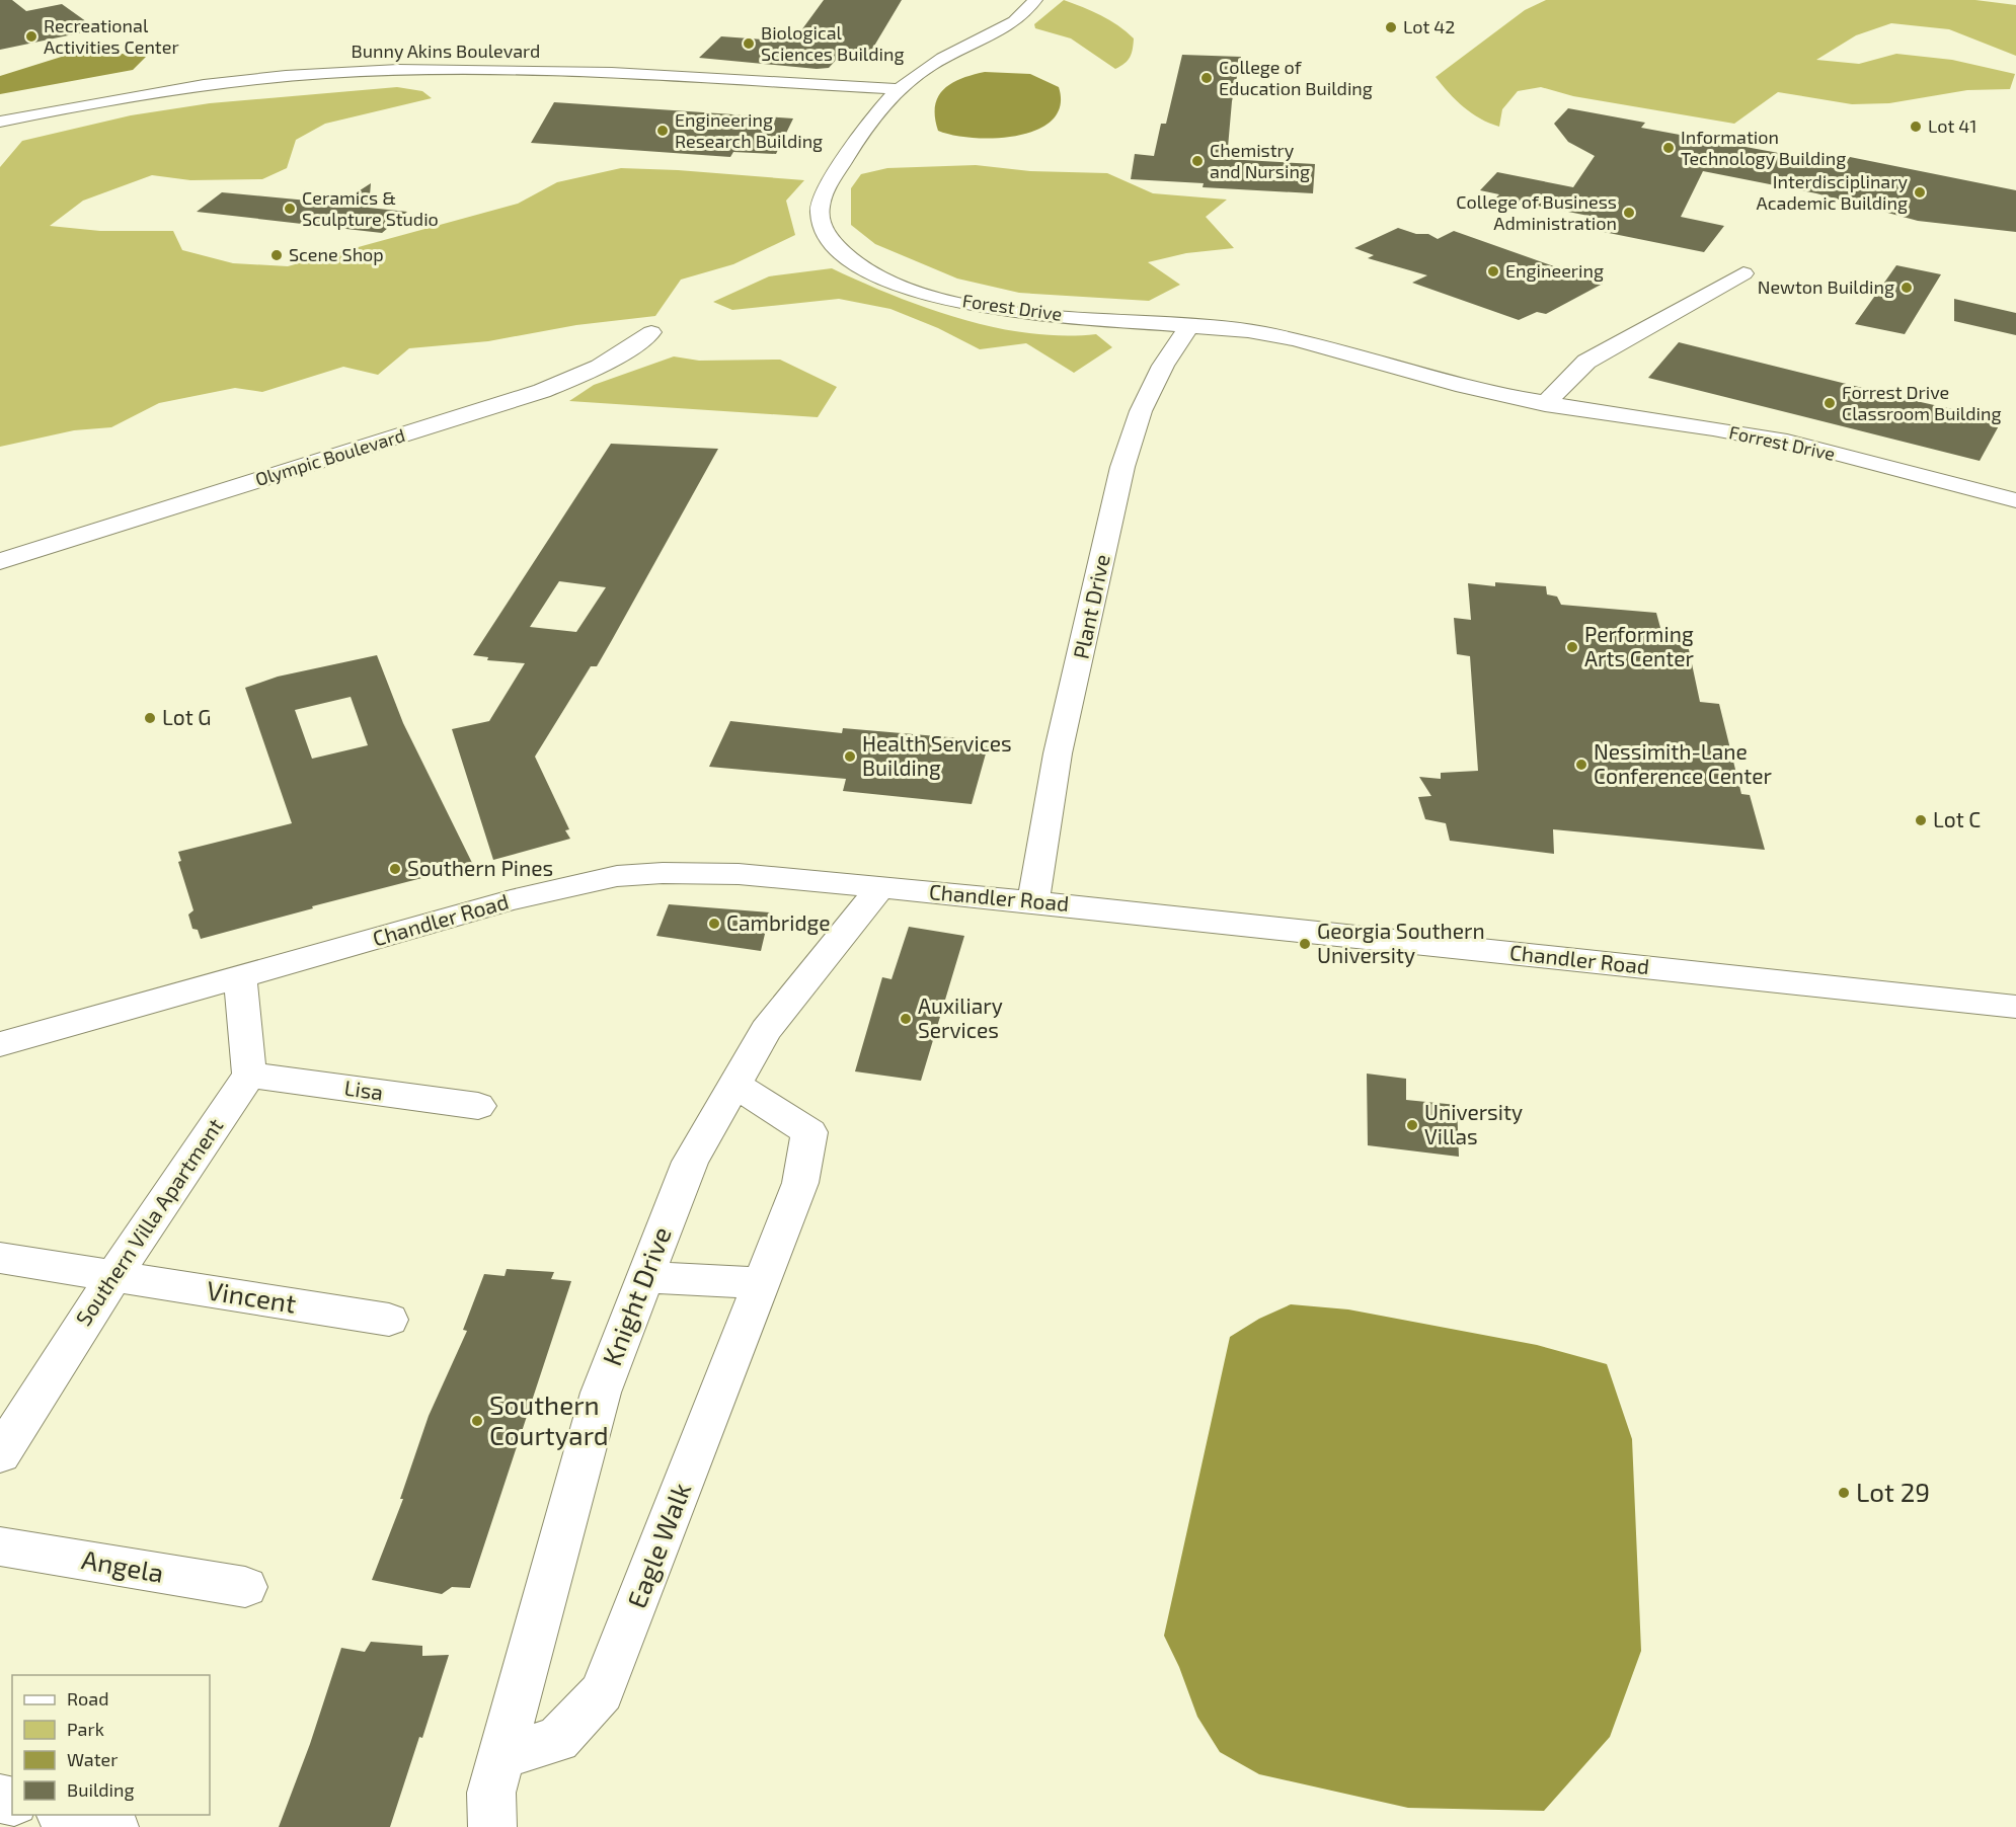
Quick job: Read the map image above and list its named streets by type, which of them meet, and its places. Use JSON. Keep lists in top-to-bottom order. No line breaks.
{"streets":{"street":["Bunny Akins Boulevard","Forest Drive","Forrest Drive","Olympic Boulevard","Plant Drive","Chandler Road","Lisa","Southern Villa Apartment","Knight Drive","Vincent","Eagle Walk","Angela"]},"crossings":[["Bunny Akins Boulevard","Forest Drive"],["Forest Drive","Forrest Drive"],["Forest Drive","Plant Drive"],["Plant Drive","Chandler Road"],["Chandler Road","Knight Drive"],["Lisa","Southern Villa Apartment"],["Southern Villa Apartment","Vincent"],["Knight Drive","Eagle Walk"]],"places":["Lot 42","Recreational Activities Center","Biological Sciences Building","College of Education Building","Lot 41","Engineering Research Building","Information Technology Building","Chemistry and Nursing","Interdisciplinary Academic Building","Ceramics & Sculpture Studio","College of Business Administration","Scene Shop","Engineering","Newton Building","Forrest Drive Classroom Building","Performing Arts Center","Lot G","Health Services Building","Nessimith-Lane Conference Center","Lot C","Southern Pines","Cambridge","Georgia Southern University","Auxiliary Services","University Villas","Southern Courtyard","Lot 29"],"legend":["Road","Park","Water","Building"]}
